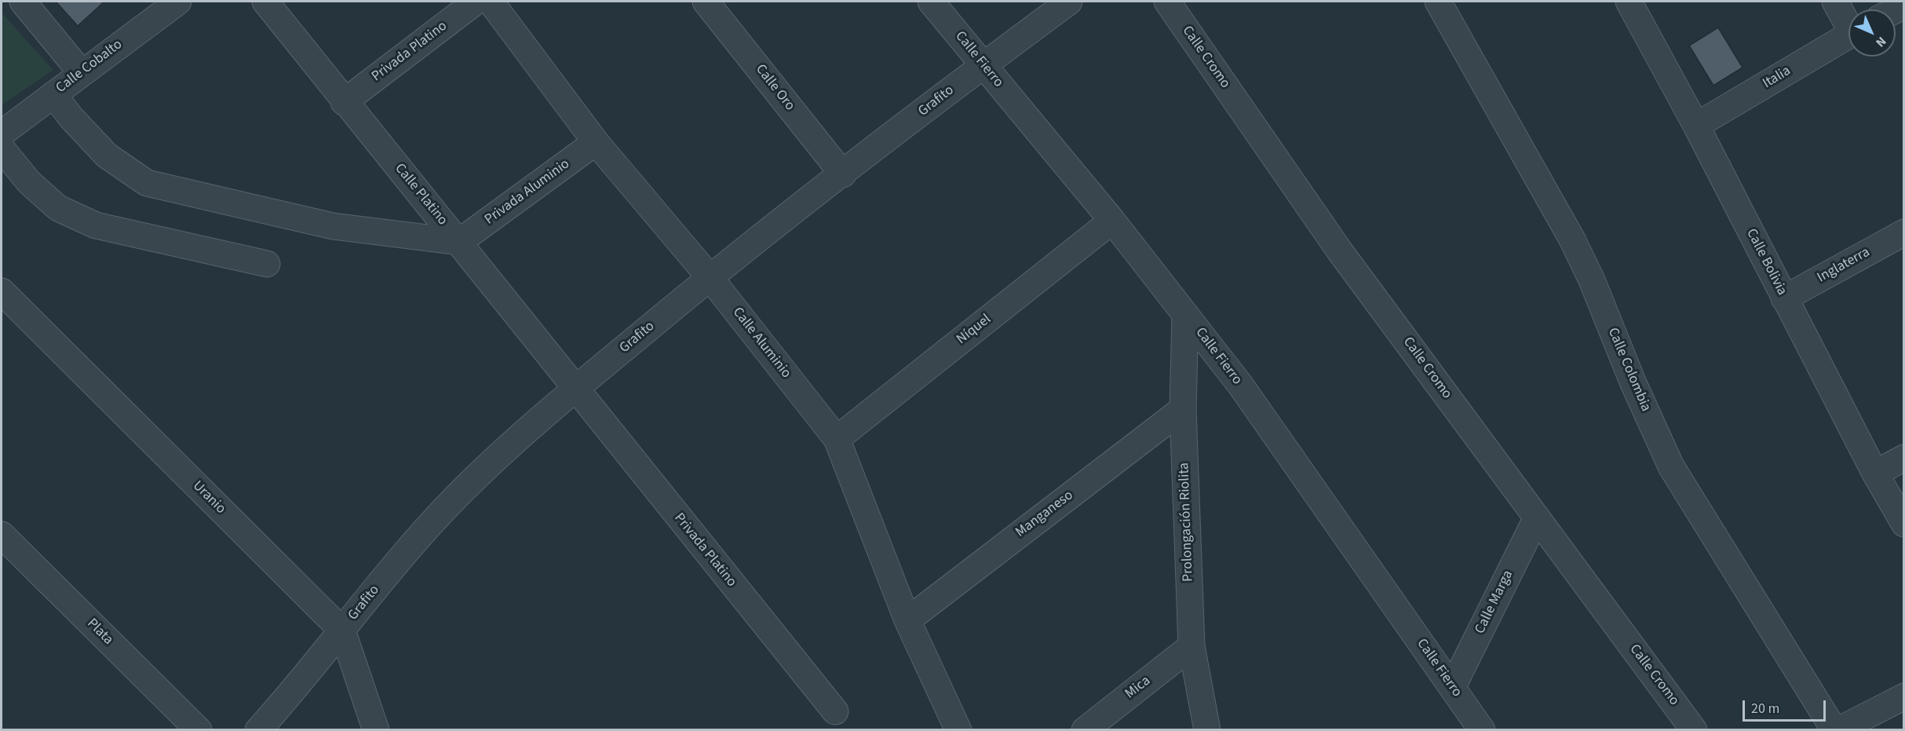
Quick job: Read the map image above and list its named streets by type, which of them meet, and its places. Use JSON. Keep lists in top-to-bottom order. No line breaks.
{"streets":{"street":["Privada Platino","Calle Cromo","Calle Fierro","Calle Cobalto","Italia","Calle Oro","Grafito","Privada Aluminio","Calle Platino","Calle Bolivia","Inglaterra","Níquel","Calle Aluminio","Calle Colombia","Uranio","Manganeso","Prolongación Riolita","Calle Marga","Plata","Mica"]},"crossings":[["Privada Platino","Grafito"],["Privada Platino","Calle Platino"],["Calle Cromo","Calle Marga"],["Calle Fierro","Grafito"],["Calle Fierro","Níquel"],["Calle Fierro","Prolongación Riolita"],["Calle Fierro","Calle Marga"],["Italia","Calle Bolivia"],["Calle Oro","Grafito"],["Grafito","Calle Platino"],["Grafito","Calle Aluminio"],["Grafito","Uranio"],["Privada Aluminio","Calle Platino"],["Privada Aluminio","Calle Aluminio"],["Calle Bolivia","Inglaterra"],["Níquel","Calle Aluminio"],["Calle Aluminio","Manganeso"],["Manganeso","Prolongación Riolita"],["Prolongación Riolita","Mica"]],"scale_bar":"20 m","north":"bottom right"}
